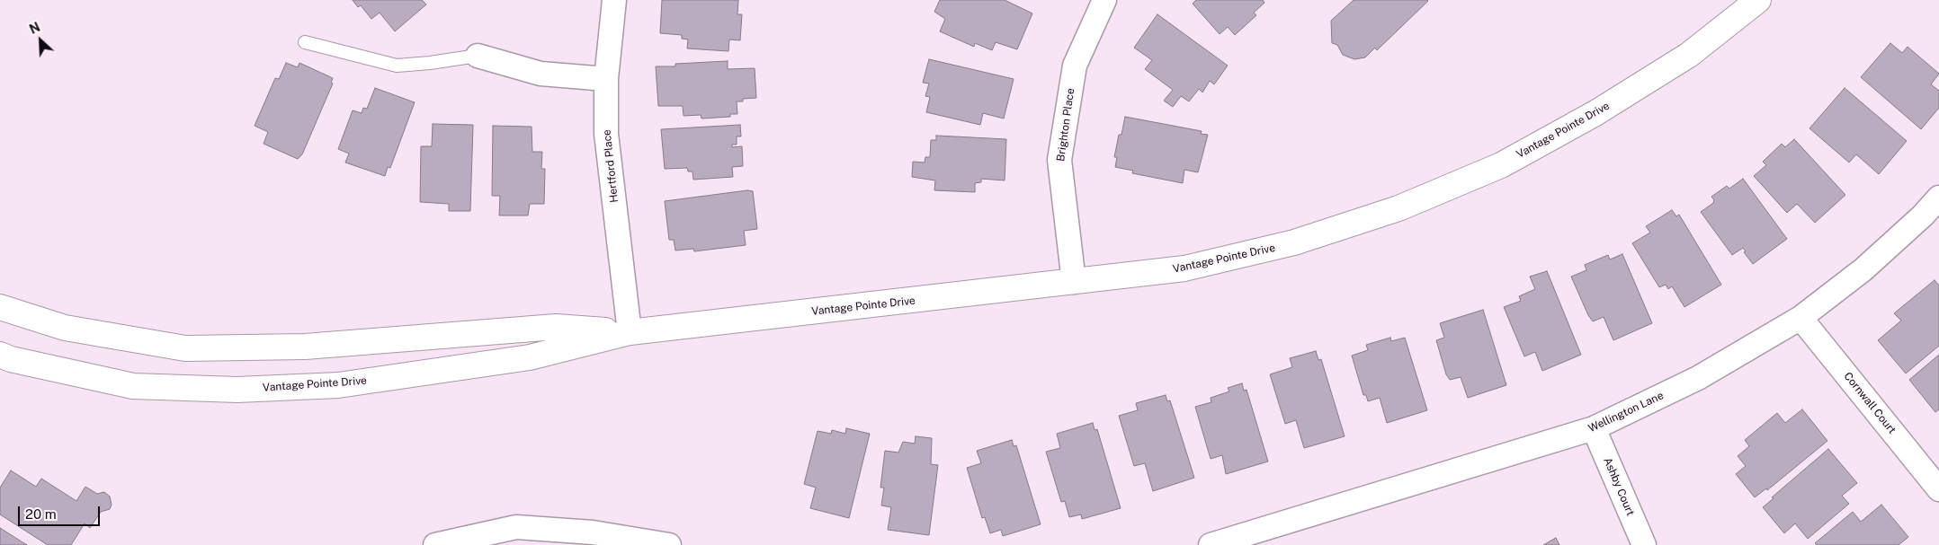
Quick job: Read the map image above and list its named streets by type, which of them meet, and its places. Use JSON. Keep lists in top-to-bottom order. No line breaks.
{"streets":{"street":["Brighton Place","Vantage Pointe Drive","Hertford Place","Cornwall Court","Wellington Lane","Ashby Court"]},"crossings":[["Brighton Place","Vantage Pointe Drive"],["Vantage Pointe Drive","Hertford Place"],["Cornwall Court","Wellington Lane"],["Wellington Lane","Ashby Court"]],"scale_bar":"20 m","north":"top left"}
